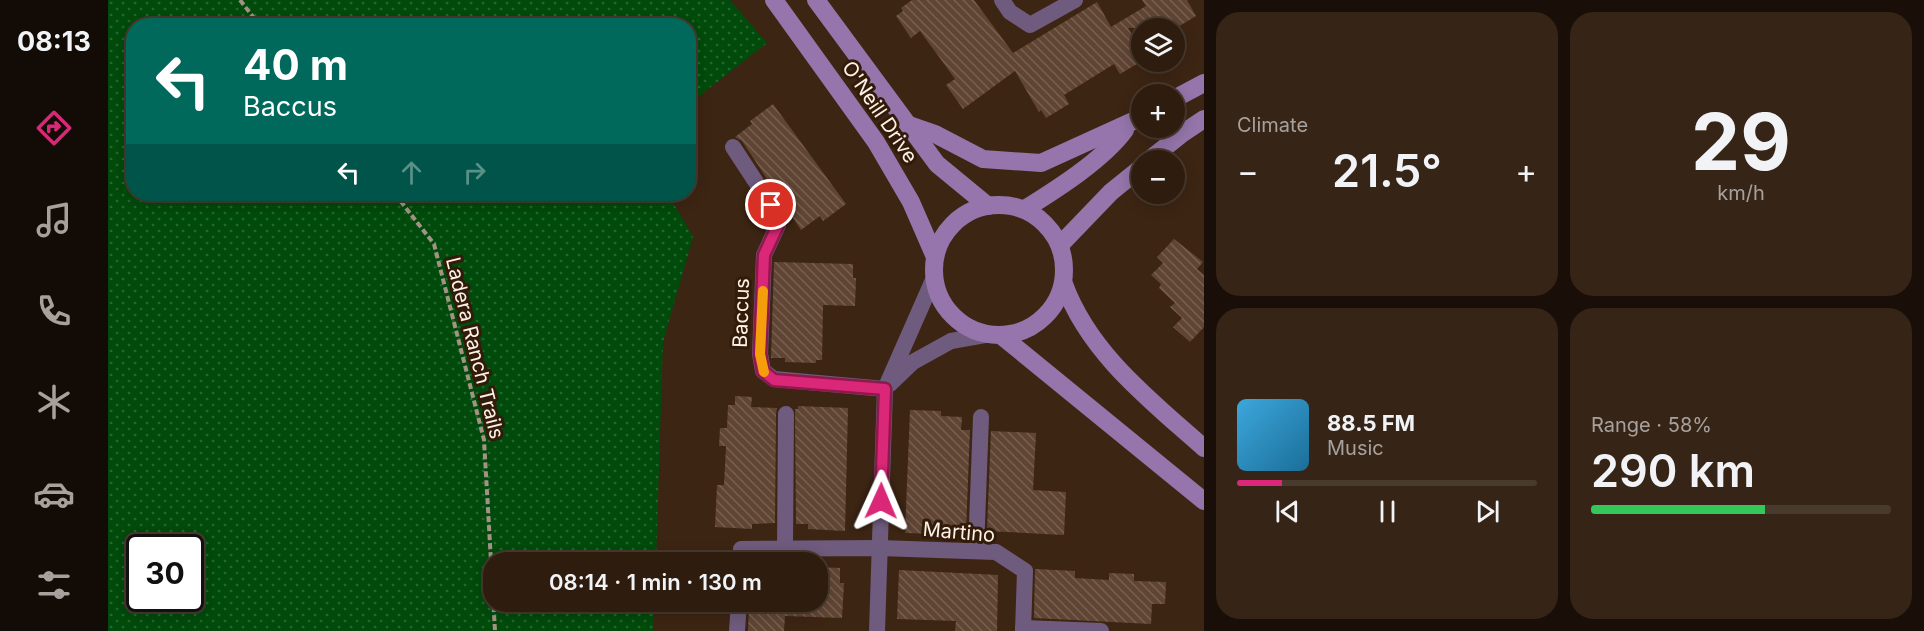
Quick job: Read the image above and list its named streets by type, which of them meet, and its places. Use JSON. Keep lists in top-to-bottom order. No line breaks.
{"streets":{"main road":["O'Neill Drive"],"street":["Baccus","Martino"],"path":["Ladera Ranch Trails"]},"page":{"tabs":"08:13","tile":["Climate",["29","km/h"],["Range · 58%","290 km"]],"map_buttons":["+","−"],"turn":["40 m","Baccus"],"heat":["−","21.5°","+"],"song":["88.5 FM","Music"],"limit":"30","trip":"08:14 · 1 min · 130 m"}}
